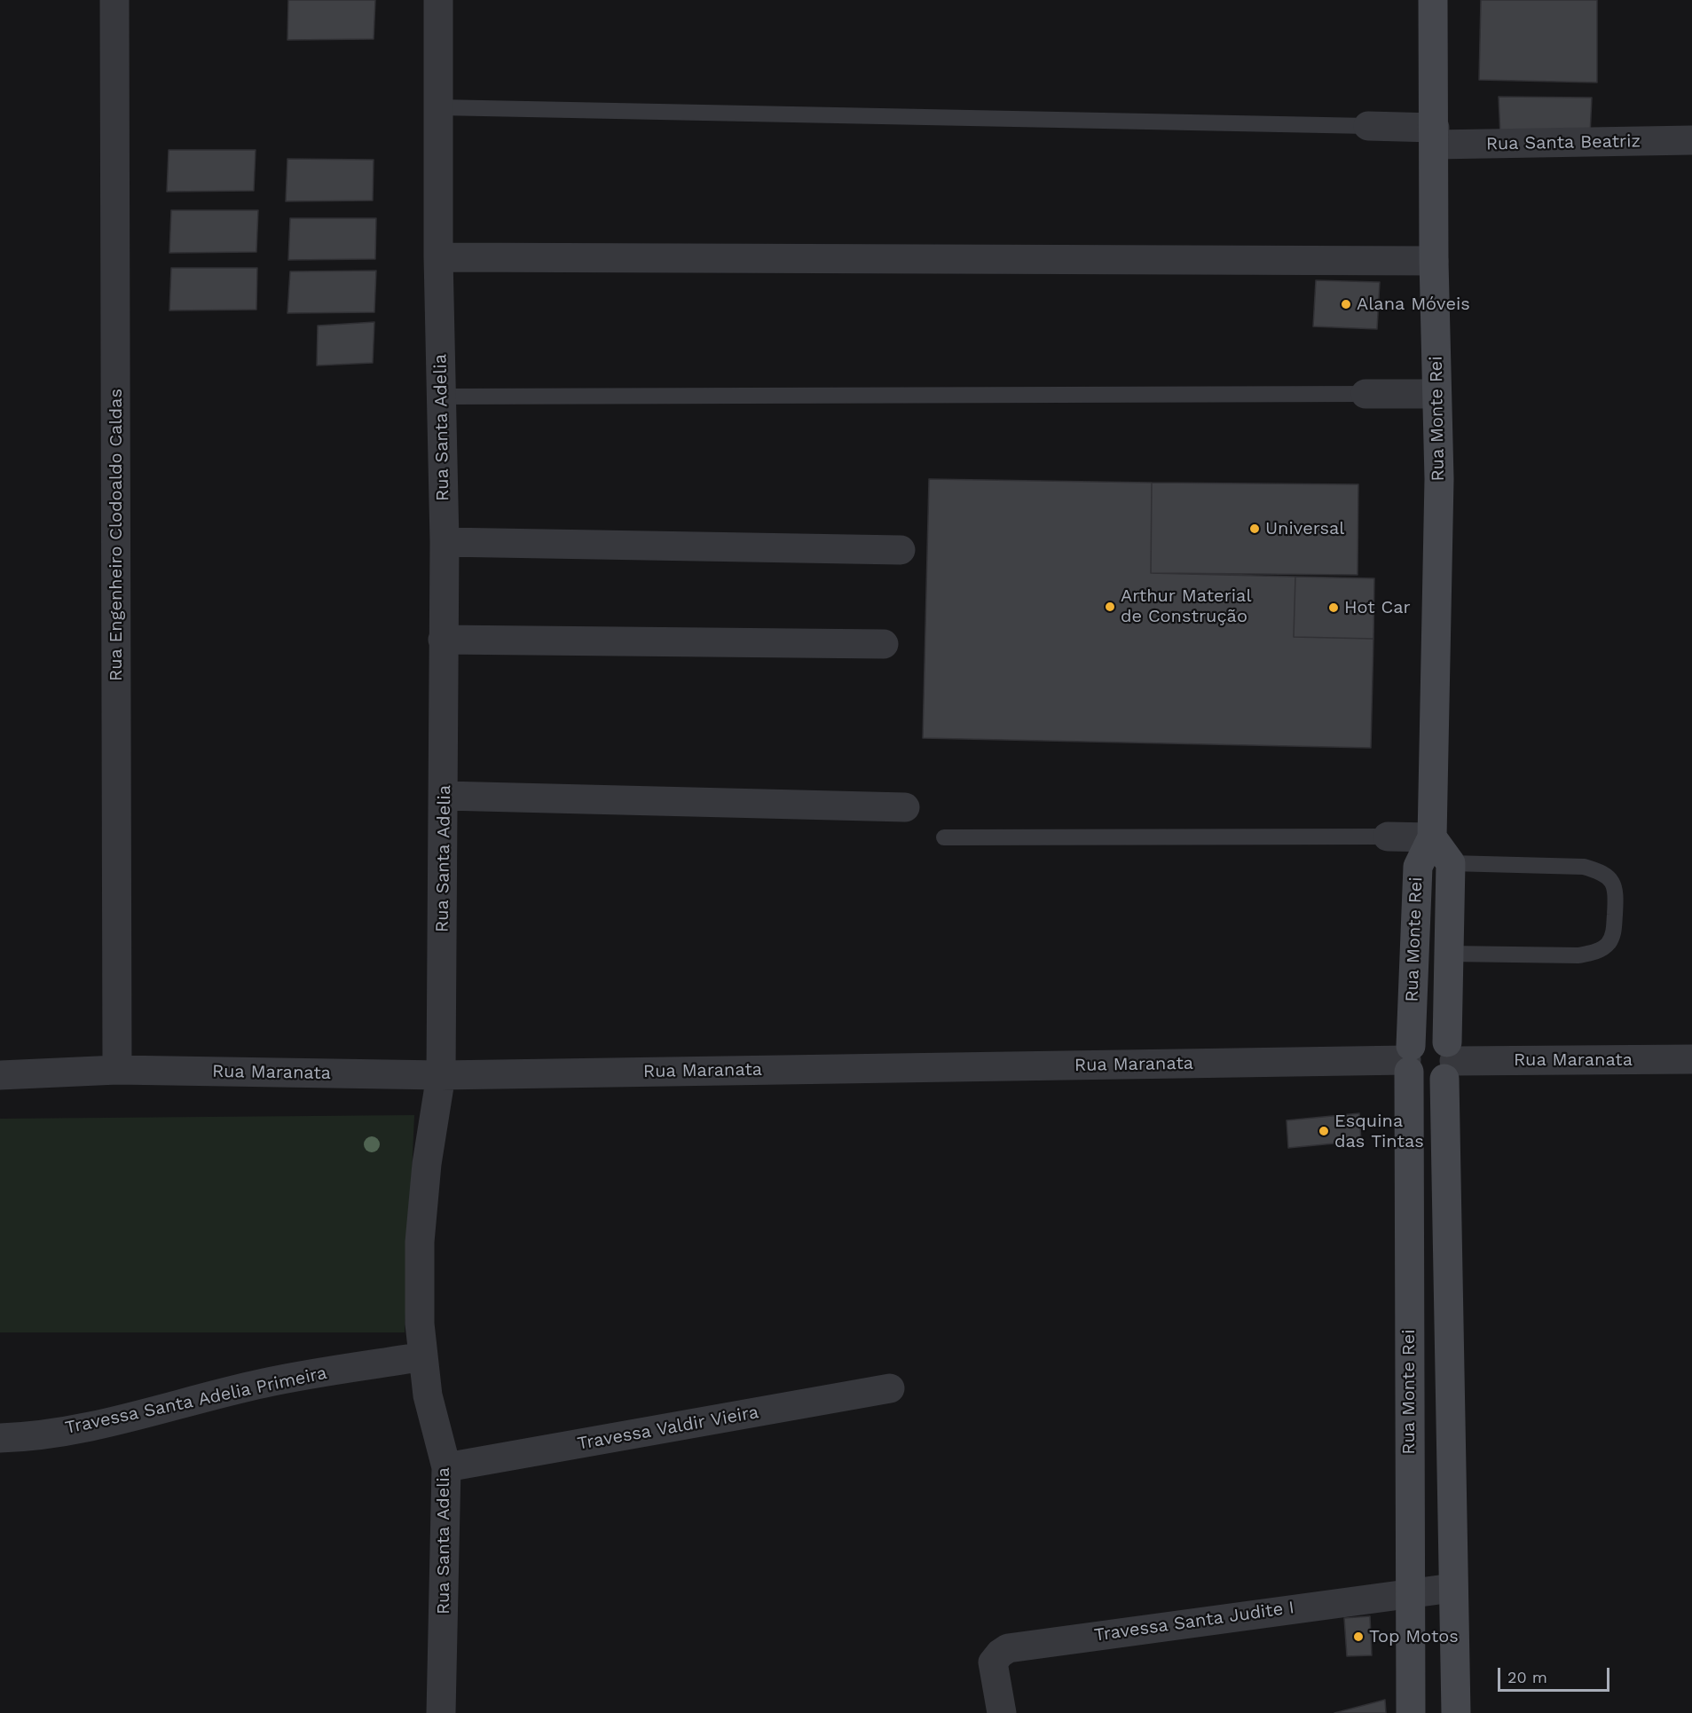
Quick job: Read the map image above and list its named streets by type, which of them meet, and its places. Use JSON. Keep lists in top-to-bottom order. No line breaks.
{"streets":{"street":["Rua Santa Beatriz","Rua Monte Rei","Rua Santa Adelia","Rua Engenheiro Clodoaldo Caldas","Rua Maranata","Travessa Santa Adelia Primeira","Travessa Valdir Vieira","Travessa Santa Judite I"]},"crossings":[["Rua Santa Beatriz","Rua Monte Rei"],["Rua Monte Rei","Rua Maranata"],["Rua Monte Rei","Travessa Santa Judite I"],["Rua Santa Adelia","Rua Maranata"],["Rua Santa Adelia","Travessa Santa Adelia Primeira"],["Rua Santa Adelia","Travessa Valdir Vieira"],["Rua Engenheiro Clodoaldo Caldas","Rua Maranata"]],"places":["Alana Móveis","Universal","Arthur Material de Construção","Hot Car","Esquina das Tintas","Top Motos"],"scale_bar":"20 m"}
